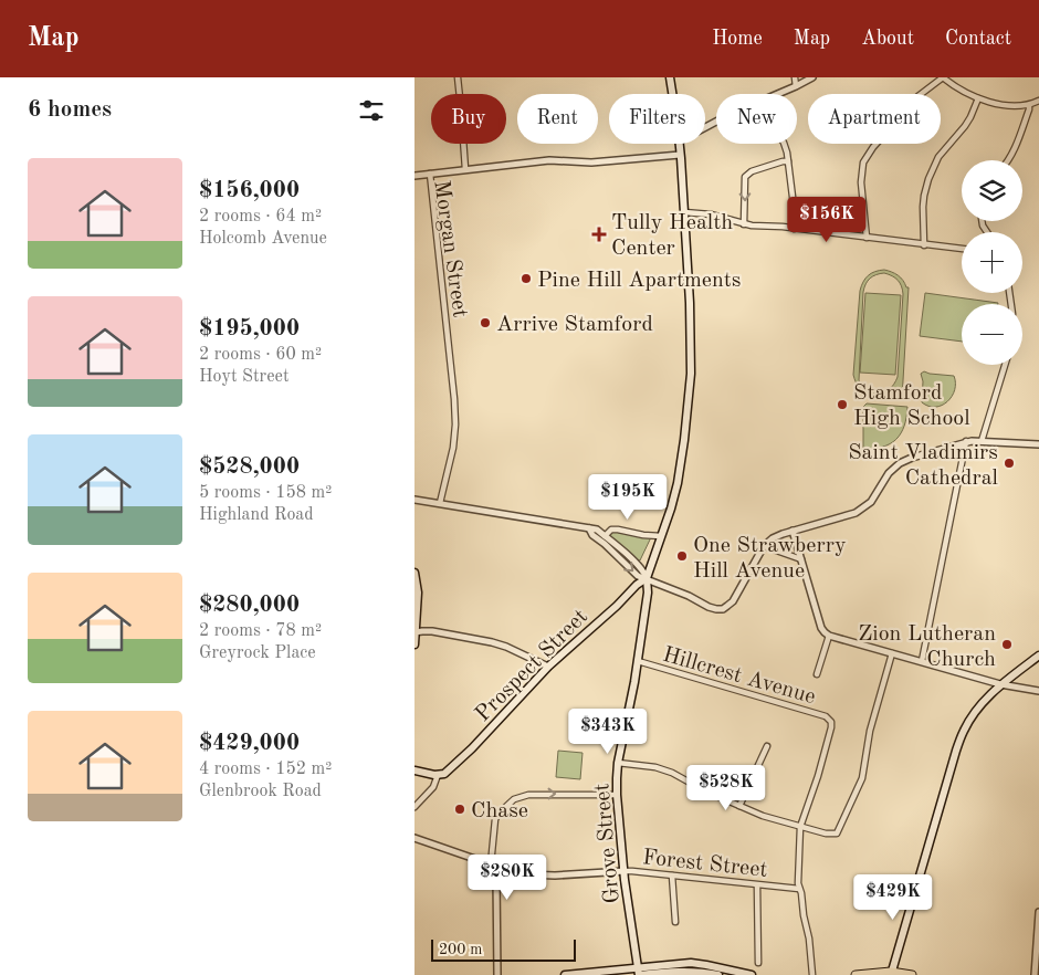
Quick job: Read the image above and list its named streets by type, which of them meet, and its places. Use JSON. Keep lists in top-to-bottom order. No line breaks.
{"streets":{"main road":["Prospect Street","Grove Street"],"street":["Morgan Street","Hillcrest Avenue","Forest Street"]},"crossings":[["Prospect Street","Grove Street"],["Hillcrest Avenue","Grove Street"],["Grove Street","Forest Street"]],"places":{"health":["Tully Health Center"],"other":["Pine Hill Apartments","Arrive Stamford","Stamford High School","Saint Vladimirs Cathedral","One Strawberry Hill Avenue","Zion Lutheran Church","Chase"]},"scale_bar":"200 m","page":{"header":"Map","nav":["Home","Map","About","Contact"],"heading":"6 homes","chip":["Buy","Rent","Filters","New","Apartment"],"list":[{"name":"$156,000","note":"2 rooms · 64 m² · Holcomb Avenue"},{"name":"$195,000","note":"2 rooms · 60 m² · Hoyt Street"},{"name":"$528,000","note":"5 rooms · 158 m² · Highland Road"},{"name":"$280,000","note":"2 rooms · 78 m² · Greyrock Place"},{"name":"$429,000","note":"4 rooms · 152 m² · Glenbrook Road"}],"map_buttons":["+","−"],"price":["$156K","$195K","$343K","$528K","$280K","$429K"],"scale":"200 m"}}
